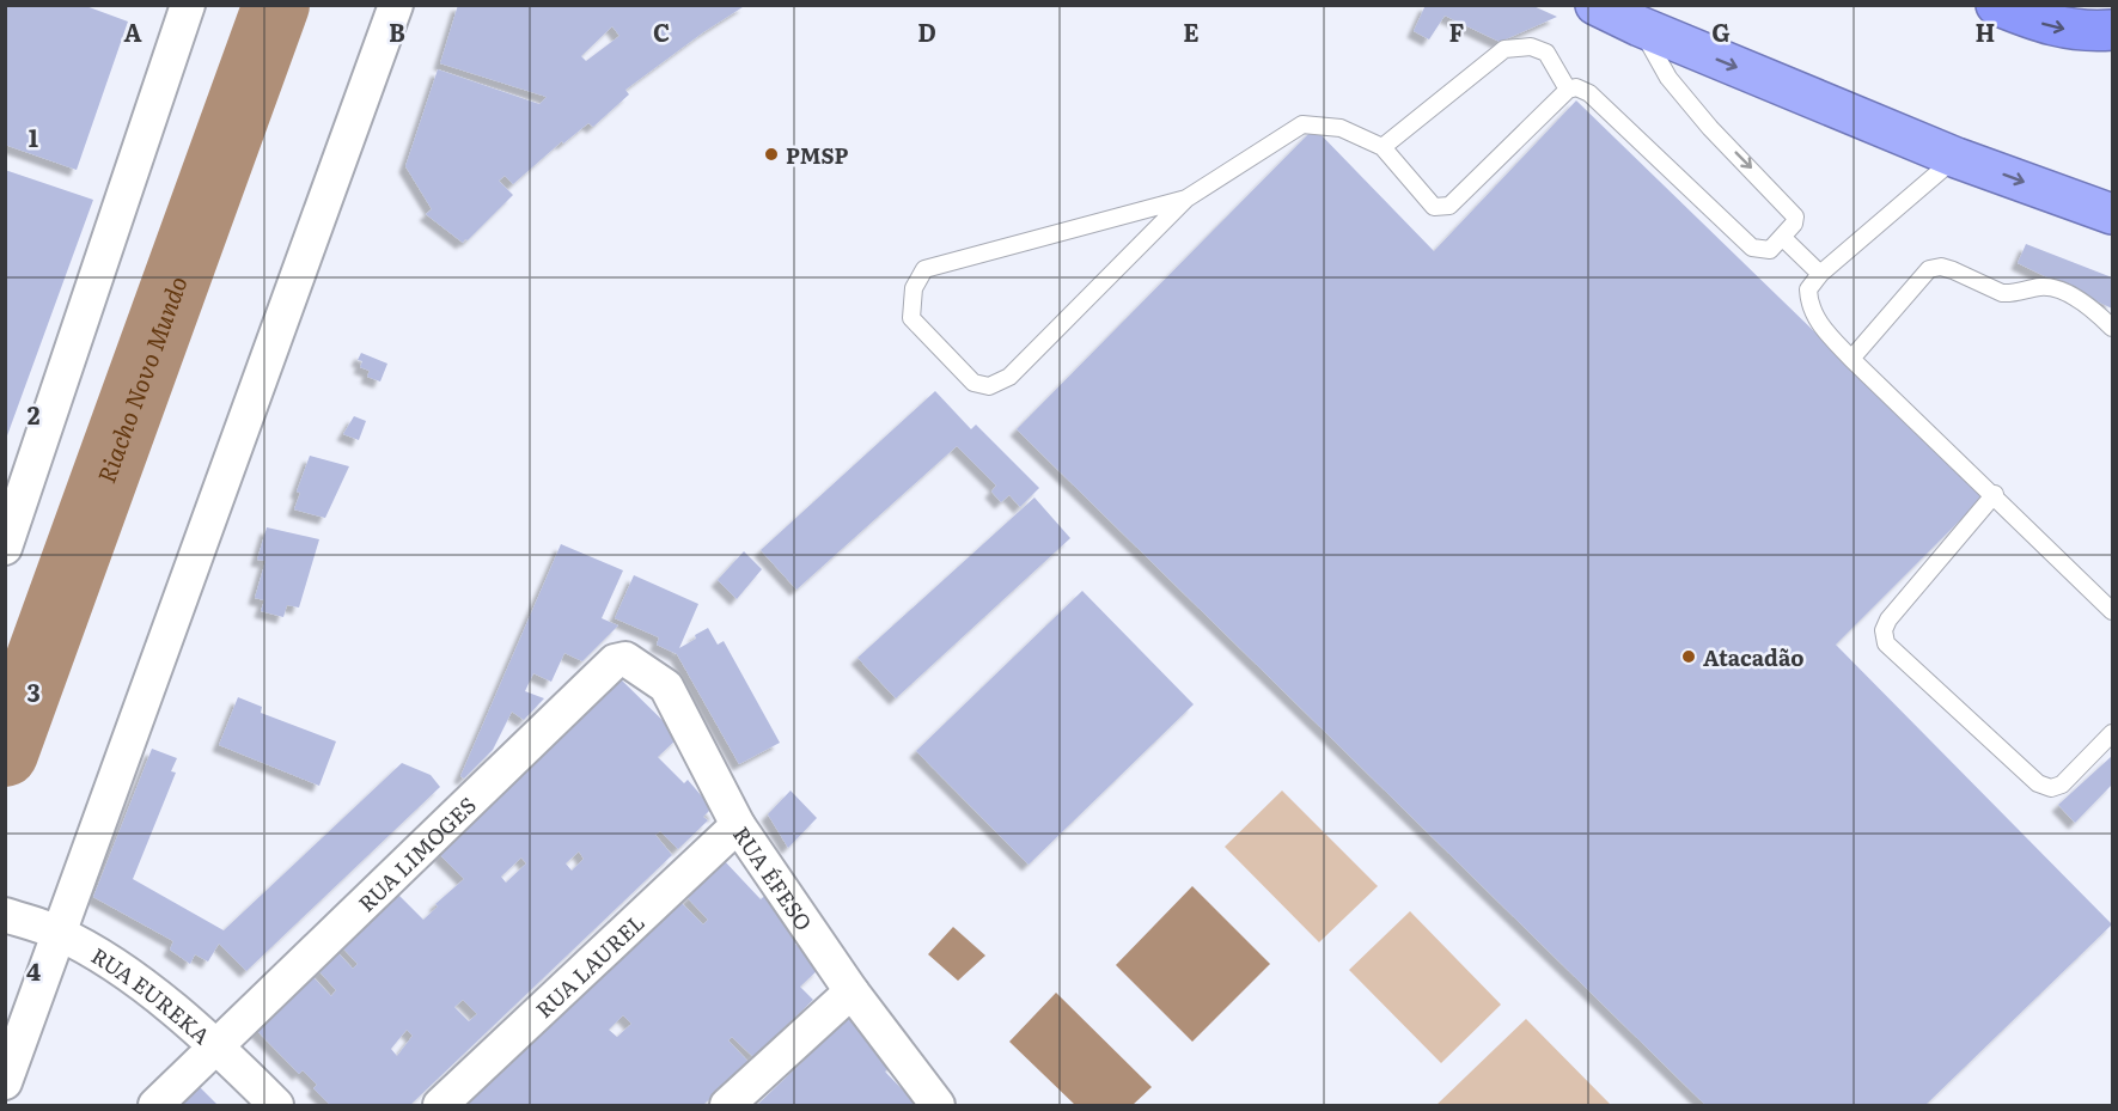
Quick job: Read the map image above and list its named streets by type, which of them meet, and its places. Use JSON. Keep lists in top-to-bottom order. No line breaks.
{"streets":{"street":["RUA LIMOGES","RUA ÉFESO","RUA LAUREL","RUA EUREKA"]},"crossings":[["RUA LIMOGES","RUA ÉFESO"],["RUA LIMOGES","RUA EUREKA"],["RUA ÉFESO","RUA LAUREL"]],"water":["Riacho Novo Mundo"],"places":["PMSP","Atacadão"],"grid":{"columns":["A","B","C","D","E","F","G","H"],"rows":["1","2","3","4"]}}
